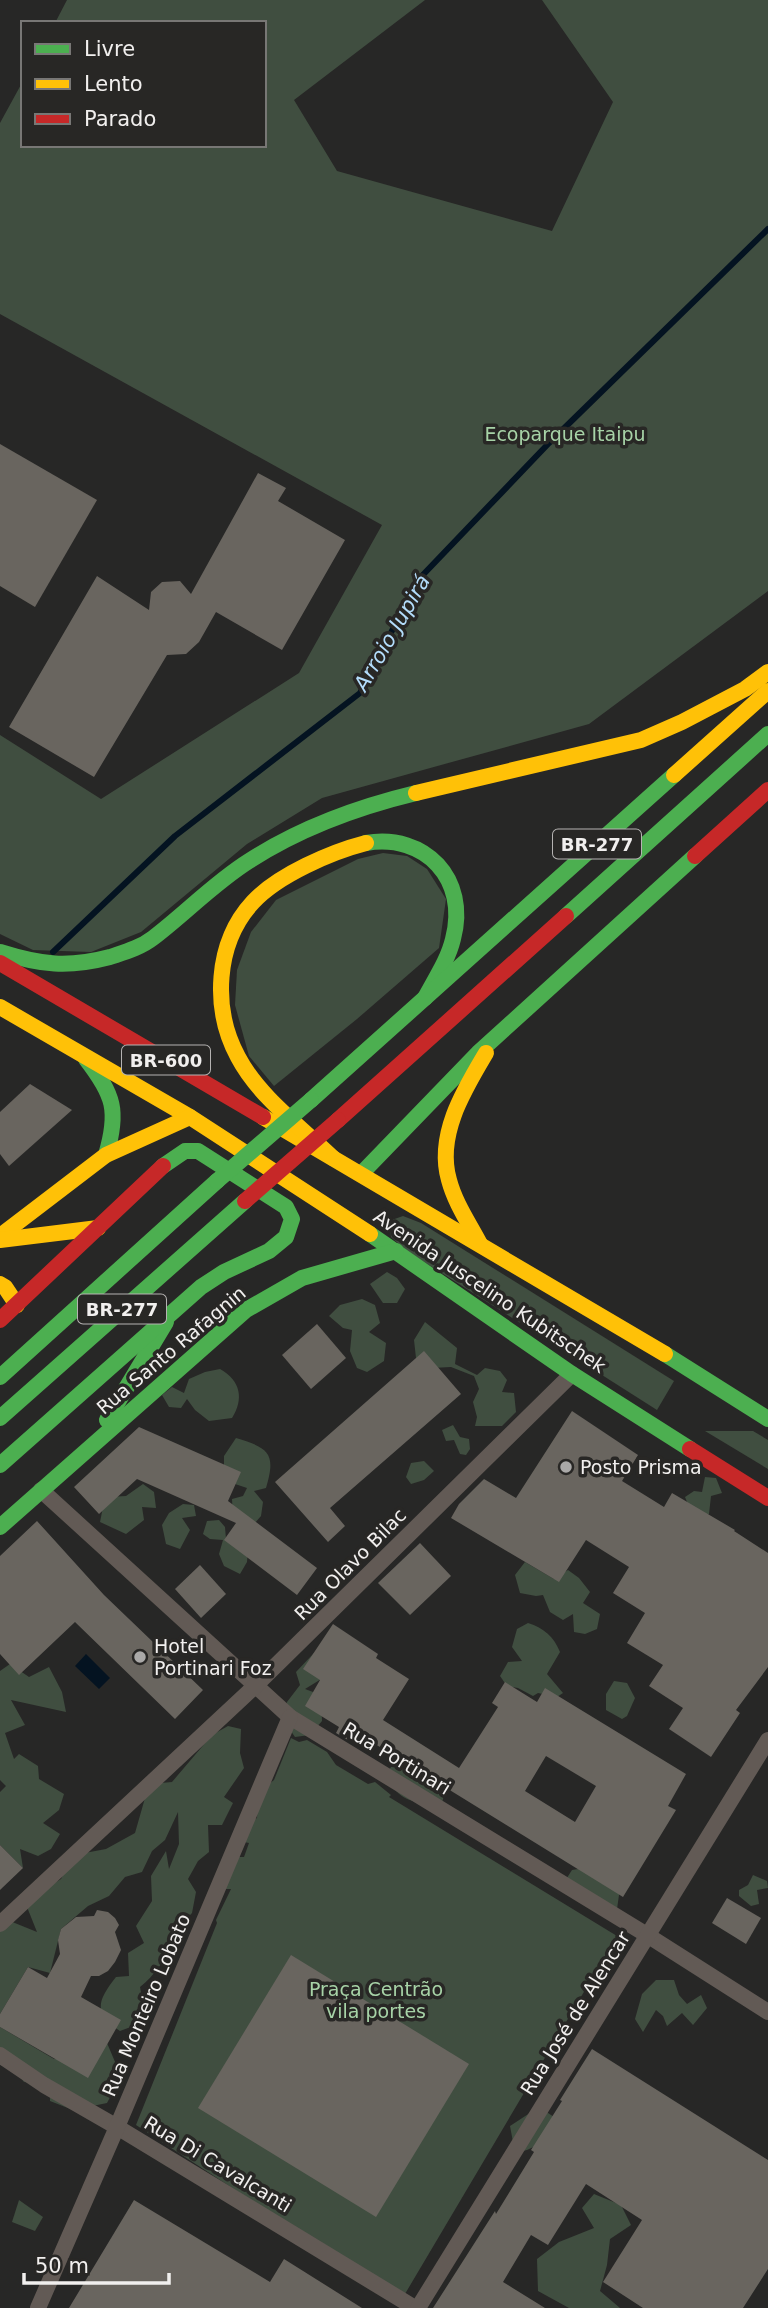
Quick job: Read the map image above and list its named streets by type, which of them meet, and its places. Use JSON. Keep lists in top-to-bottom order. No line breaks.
{"streets":{"main road":["BR-277","BR-600","Avenida Juscelino Kubitschek","Rua Santo Rafagnin"],"street":["Rua Olavo Bilac","Rua Portinari","Rua Monteiro Lobato","Rua José de Alencar","Rua Di Cavalcanti"]},"crossings":[["BR-600","Avenida Juscelino Kubitschek"],["Avenida Juscelino Kubitschek","Rua Santo Rafagnin"],["Avenida Juscelino Kubitschek","Rua Olavo Bilac"],["Rua Santo Rafagnin","Rua Portinari"],["Rua Olavo Bilac","Rua Portinari"],["Rua Portinari","Rua Monteiro Lobato"],["Rua Portinari","Rua José de Alencar"],["Rua Monteiro Lobato","Rua Di Cavalcanti"],["Rua José de Alencar","Rua Di Cavalcanti"]],"water":["Arroio Jupirá"],"parks":["Ecoparque Itaipu","Praça Centrão vila portes"],"places":["Posto Prisma","Hotel Portinari Foz"],"legend":["Livre","Lento","Parado"],"scale_bar":"50 m"}
